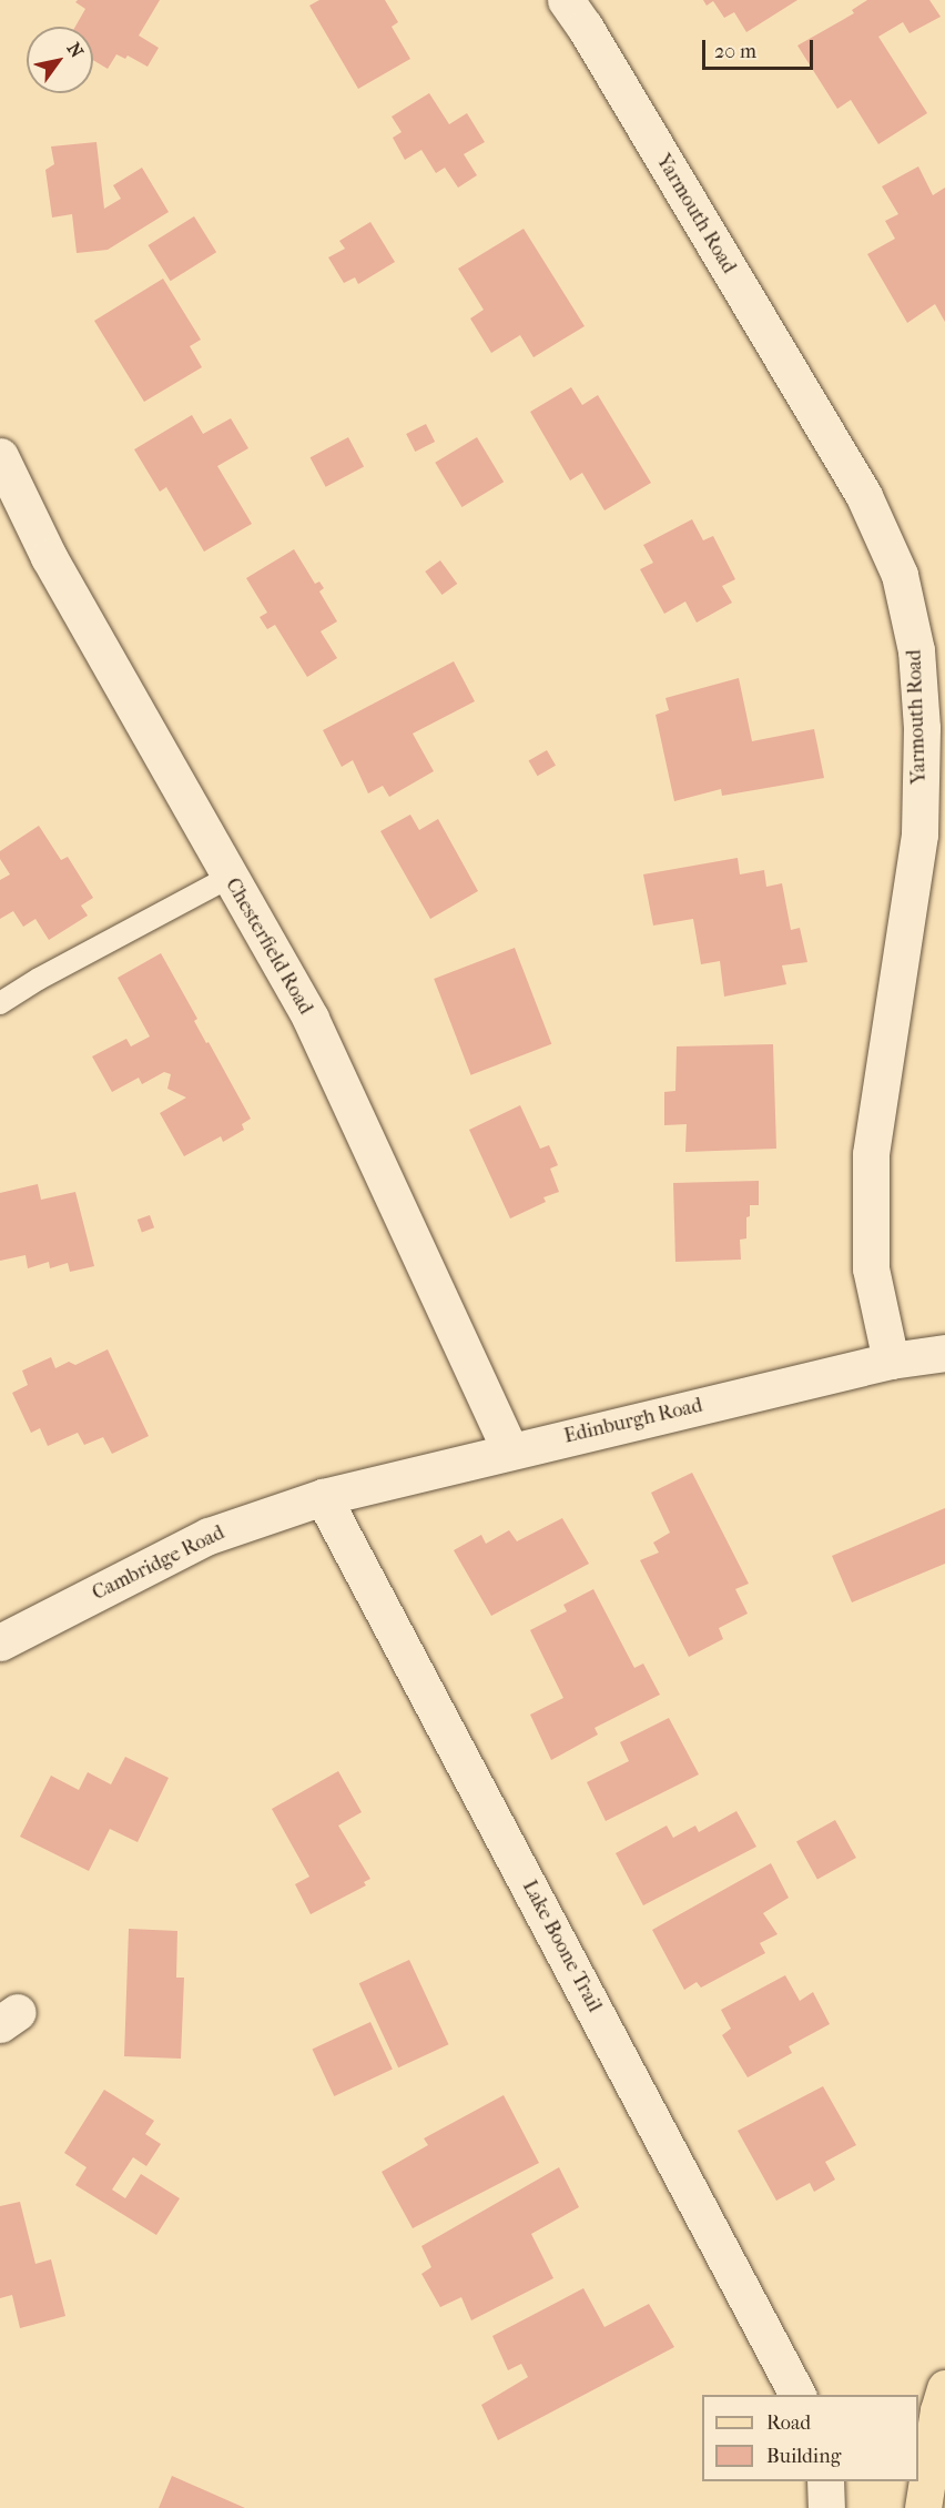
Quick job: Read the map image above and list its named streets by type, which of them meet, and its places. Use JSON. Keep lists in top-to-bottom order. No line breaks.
{"streets":{"street":["Yarmouth Road","Chesterfield Road","Edinburgh Road","Cambridge Road","Lake Boone Trail"]},"crossings":[["Yarmouth Road","Edinburgh Road"],["Chesterfield Road","Edinburgh Road"],["Edinburgh Road","Cambridge Road"],["Edinburgh Road","Lake Boone Trail"],["Cambridge Road","Lake Boone Trail"]],"legend":["Road","Building"],"scale_bar":"20 m","north":"top right"}
